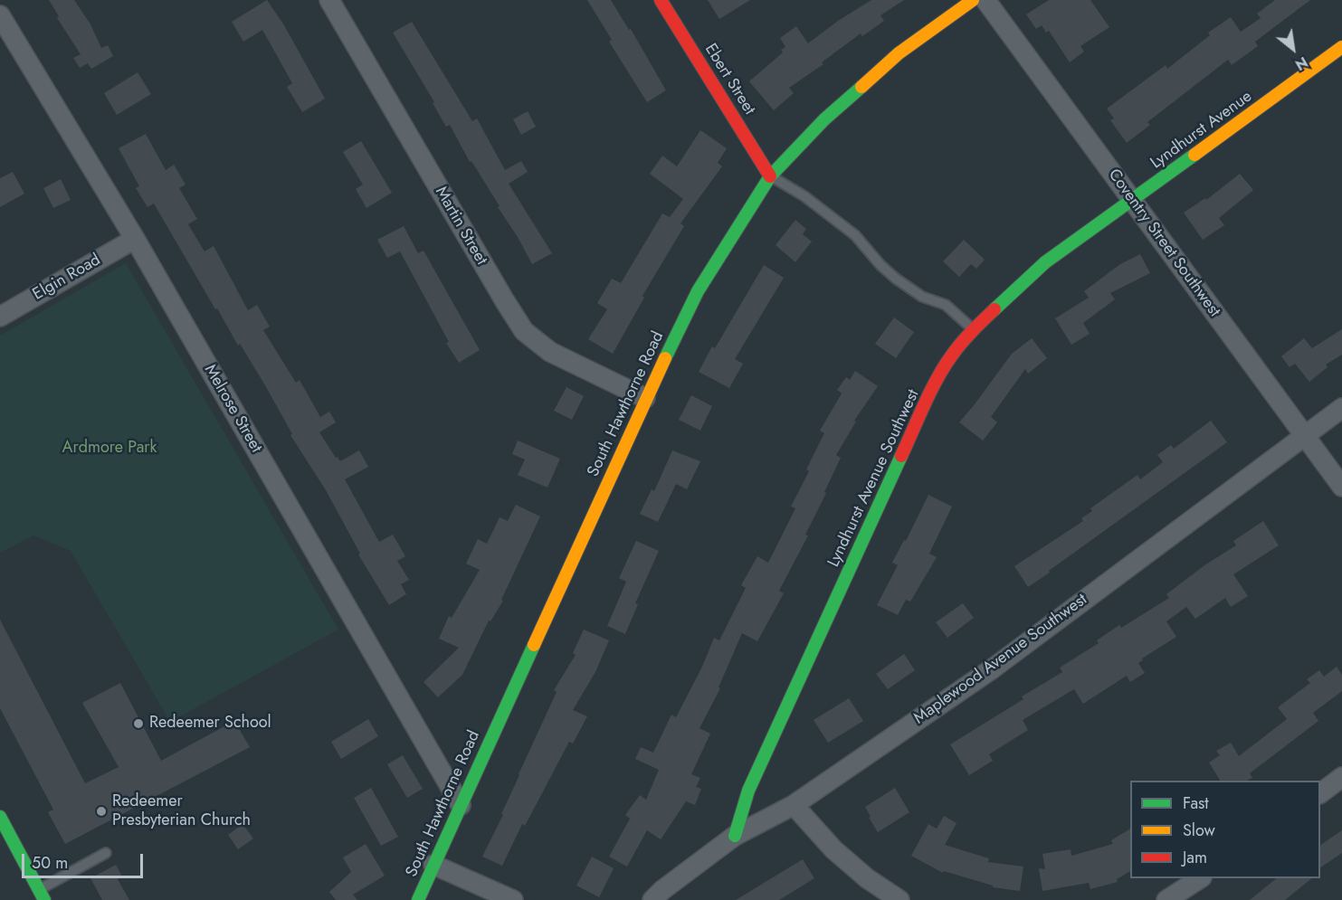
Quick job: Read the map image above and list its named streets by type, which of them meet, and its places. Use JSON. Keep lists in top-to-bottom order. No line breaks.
{"streets":{"street":["Ebert Street","Lyndhurst Avenue","Martin Street","Coventry Street Southwest","Elgin Road","South Hawthorne Road","Melrose Street","Lyndhurst Avenue Southwest","Maplewood Avenue Southwest"]},"crossings":[["Ebert Street","South Hawthorne Road"],["Lyndhurst Avenue","Coventry Street Southwest"],["Lyndhurst Avenue","Lyndhurst Avenue Southwest"],["Martin Street","South Hawthorne Road"],["Coventry Street Southwest","Lyndhurst Avenue Southwest"],["Coventry Street Southwest","Maplewood Avenue Southwest"],["Elgin Road","Melrose Street"],["South Hawthorne Road","Melrose Street"],["Lyndhurst Avenue Southwest","Maplewood Avenue Southwest"]],"parks":["Ardmore Park"],"places":["Redeemer School","Redeemer Presbyterian Church"],"legend":["Fast","Slow","Jam"],"scale_bar":"50 m","north":"bottom right"}
